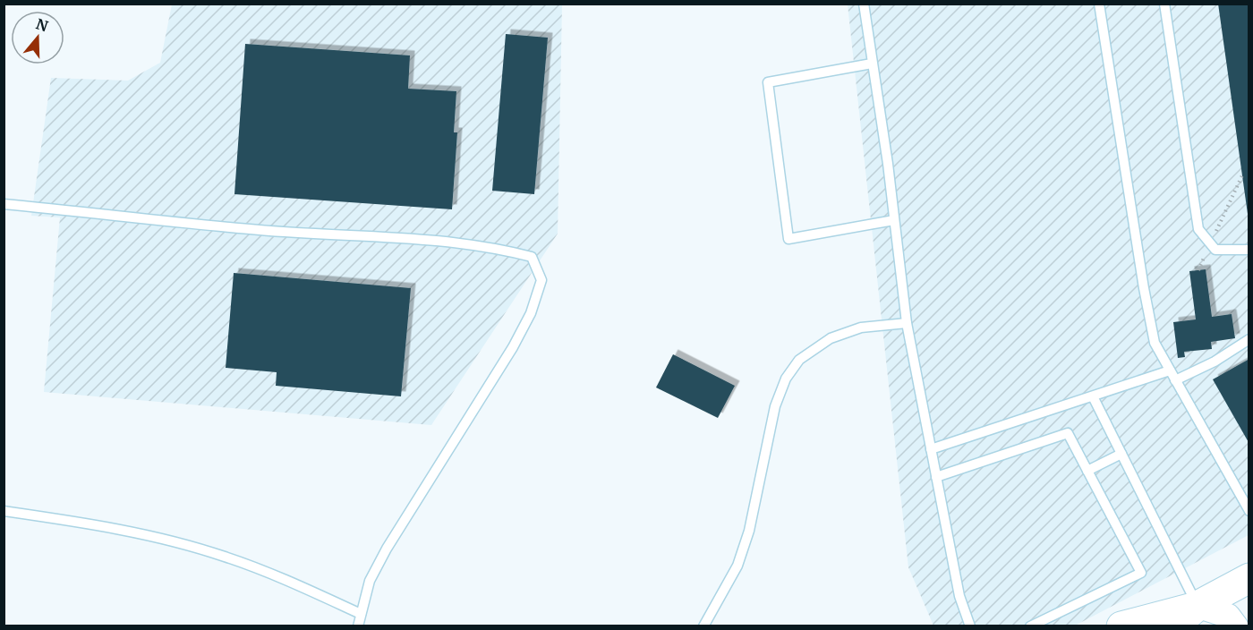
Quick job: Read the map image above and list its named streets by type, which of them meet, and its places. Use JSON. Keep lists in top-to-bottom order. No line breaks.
{"north":"top"}
